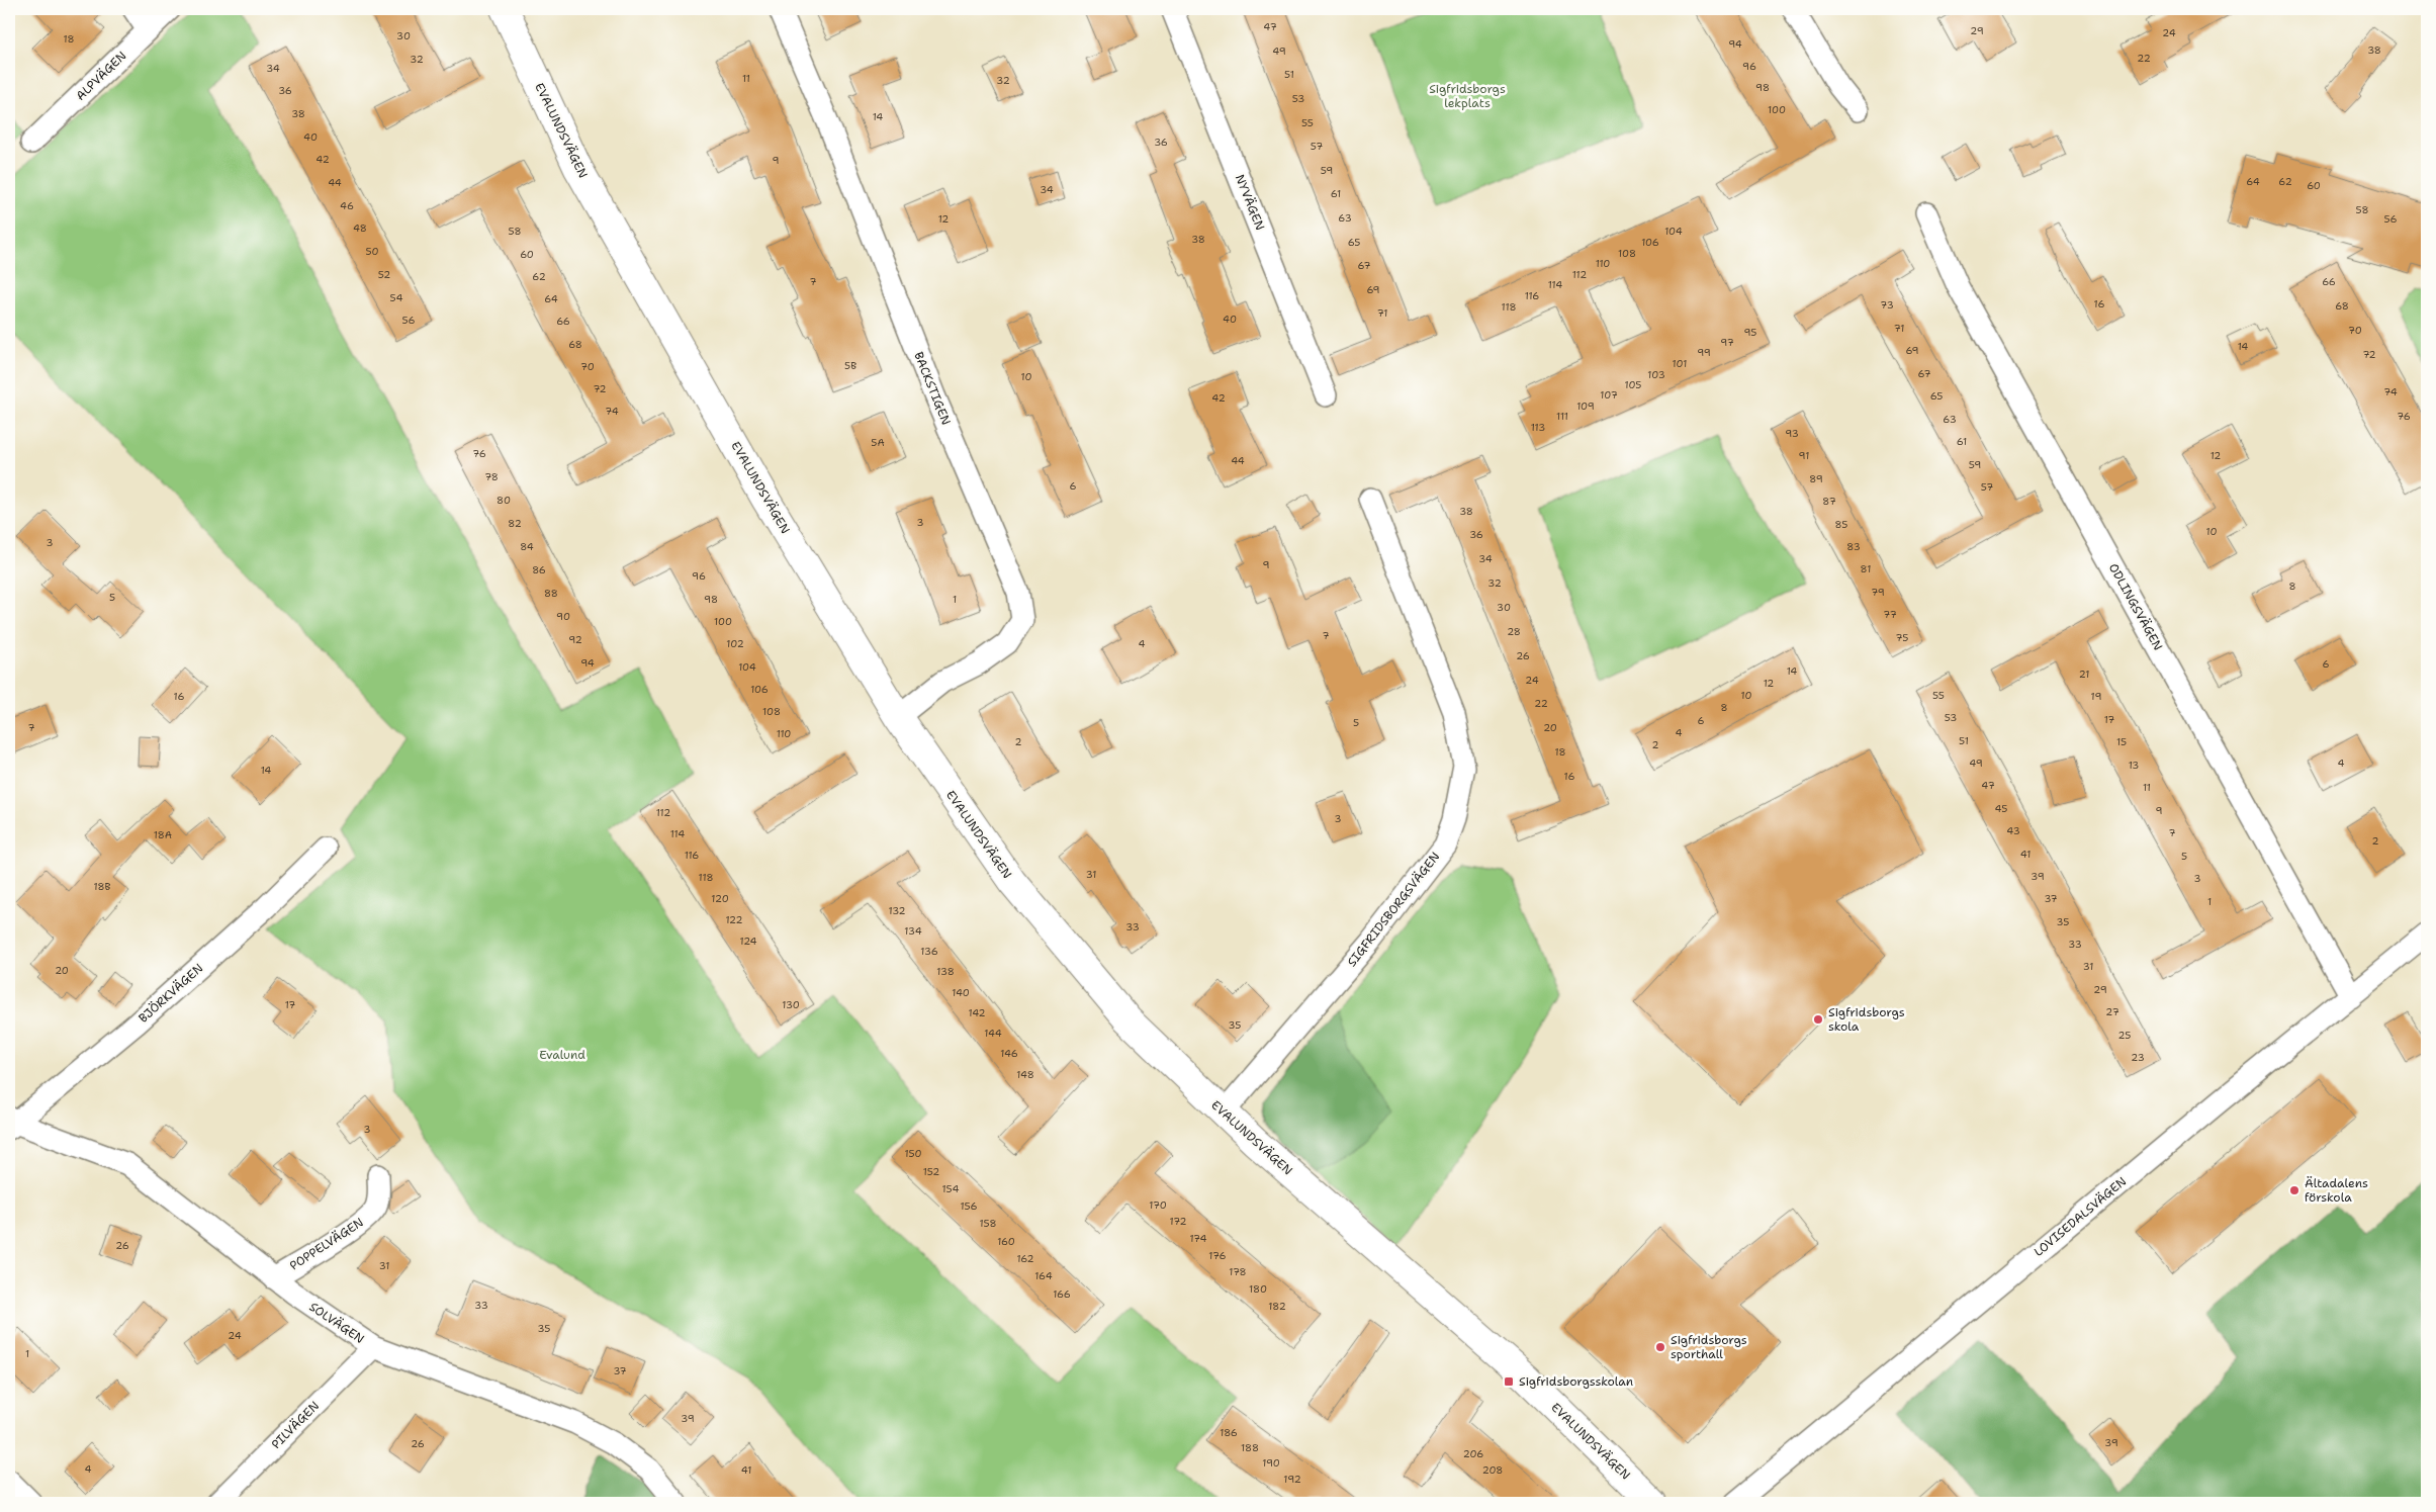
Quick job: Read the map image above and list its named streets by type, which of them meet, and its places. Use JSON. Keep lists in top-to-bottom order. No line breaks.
{"streets":{"street":["ALPVÄGEN","EVALUNDSVÄGEN","NYVÄGEN","BACKSTIGEN","ODLINGSVÄGEN","SIGFRIDSBORGSVÄGEN","BJÖRKVÄGEN","LOVISEDALSVÄGEN","POPPELVÄGEN","SOLVÄGEN","PILVÄGEN"]},"crossings":[["EVALUNDSVÄGEN","BACKSTIGEN"],["EVALUNDSVÄGEN","SIGFRIDSBORGSVÄGEN"],["ODLINGSVÄGEN","LOVISEDALSVÄGEN"],["BJÖRKVÄGEN","SOLVÄGEN"],["POPPELVÄGEN","SOLVÄGEN"],["SOLVÄGEN","PILVÄGEN"]],"parks":["Sigfridsborgs lekplats","Evalund"],"places":{"other":["Sigfridsborgs skola","Ältadalens förskola","Sigfridsborgs sporthall"],"transit":["Sigfridsborgsskolan"]},"house_numbers":["47","29","24","30","18","94","38","49","22","32","96","34","51","11","32","98","36","53","100","38","14","55","40","36","57","42","9","59","64","62","44","60","34","61","46","58","63","12","56","48","58","104","38","65","106","50","108","60","110","67","52","112","62","7","66","114","69","116","54","64","16","73","68","118","71","40","56","66","71","70","95","97","68","14","69","99","72","101","5B","70","67","103","10","105","72","74","107","65","42","109","74","111","76","63","113","93","61","5A","76","91","12","44","59","78","89","6","57","80","87","38","3","82","85","10","36","3","84","83","34","9","81","86","96","32","8","79","88","5","98","1","30","77","90","100","28","7","75","92","102","4","26","94","6","104","14","21","24","12","106","10","55","16","19","22","8","108","53","17","6","5","7","20","4","110","51","2","15","2","18","49","4","13","14","16","47","11","45","9","112","3","43","7","114","18A","2","41","116","5","31","39","118","3","18B","120","37","1","132","122","35","33","134","124","33","136","31","20","138","29","140","17","130","27","142","35","144","25","146","23","148","3","150","152","154","170","156","172","158","174","160","26","176","162","31","178","164","180","166","33","182","35","24","1","37","39","186","39","26","188","206","190","4","41","208","192"]}
